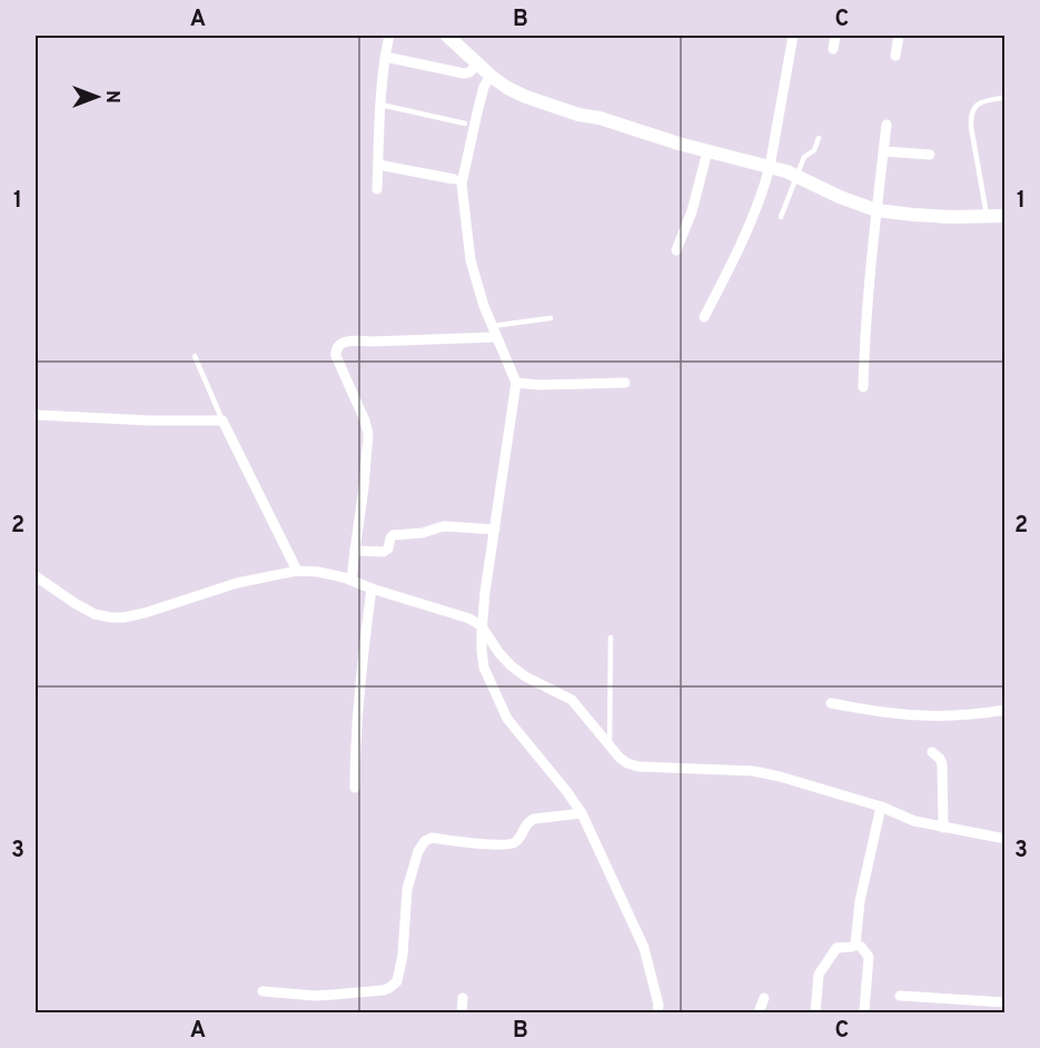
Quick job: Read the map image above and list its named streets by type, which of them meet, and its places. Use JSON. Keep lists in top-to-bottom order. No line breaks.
{"north":"right","grid":{"columns":["A","B","C"],"rows":["1","2","3"]}}
